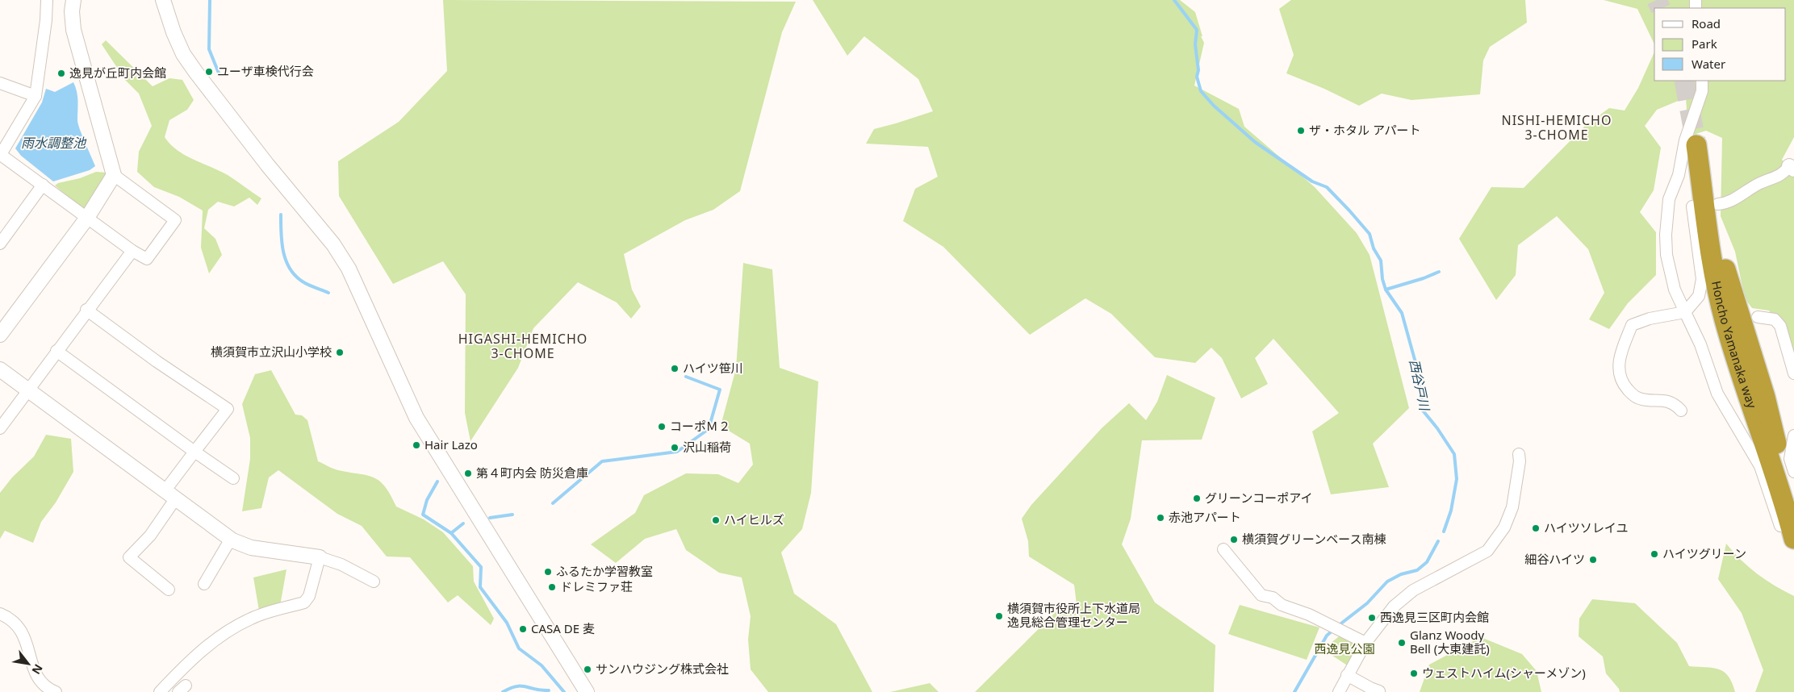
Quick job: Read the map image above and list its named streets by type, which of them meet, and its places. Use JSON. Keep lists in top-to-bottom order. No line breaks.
{"streets":{"highway":["Honcho Yamanaka way"]},"districts":["NISHI-HEMICHO 3-CHOME","HIGASHI-HEMICHO 3-CHOME"],"water":["雨水調整池","西谷戸川"],"parks":["西逸見公園"],"places":["ユーザ車検代行会","逸見が丘町内会館","ザ・ホタル アパート","横須賀市立沢山小学校","ハイツ笹川","コーポＭ２","Hair Lazo","沢山稲荷","第４町内会 防災倉庫","グリーンコーポアイ","赤池アパート","ハイヒルズ","ハイツソレイユ","横須賀グリーンベース南棟","ハイツグリーン","細谷ハイツ","ふるたか学習教室","ドレミファ荘","横須賀市役所上下水道局 逸見総合管理センター","西逸見三区町内会館","CASA DE 麦","Glanz Woody Bell (大東建託)","サンハウジング株式会社","ウェストハイム(シャーメゾン)"],"legend":["Road","Park","Water"],"north":"bottom right"}
